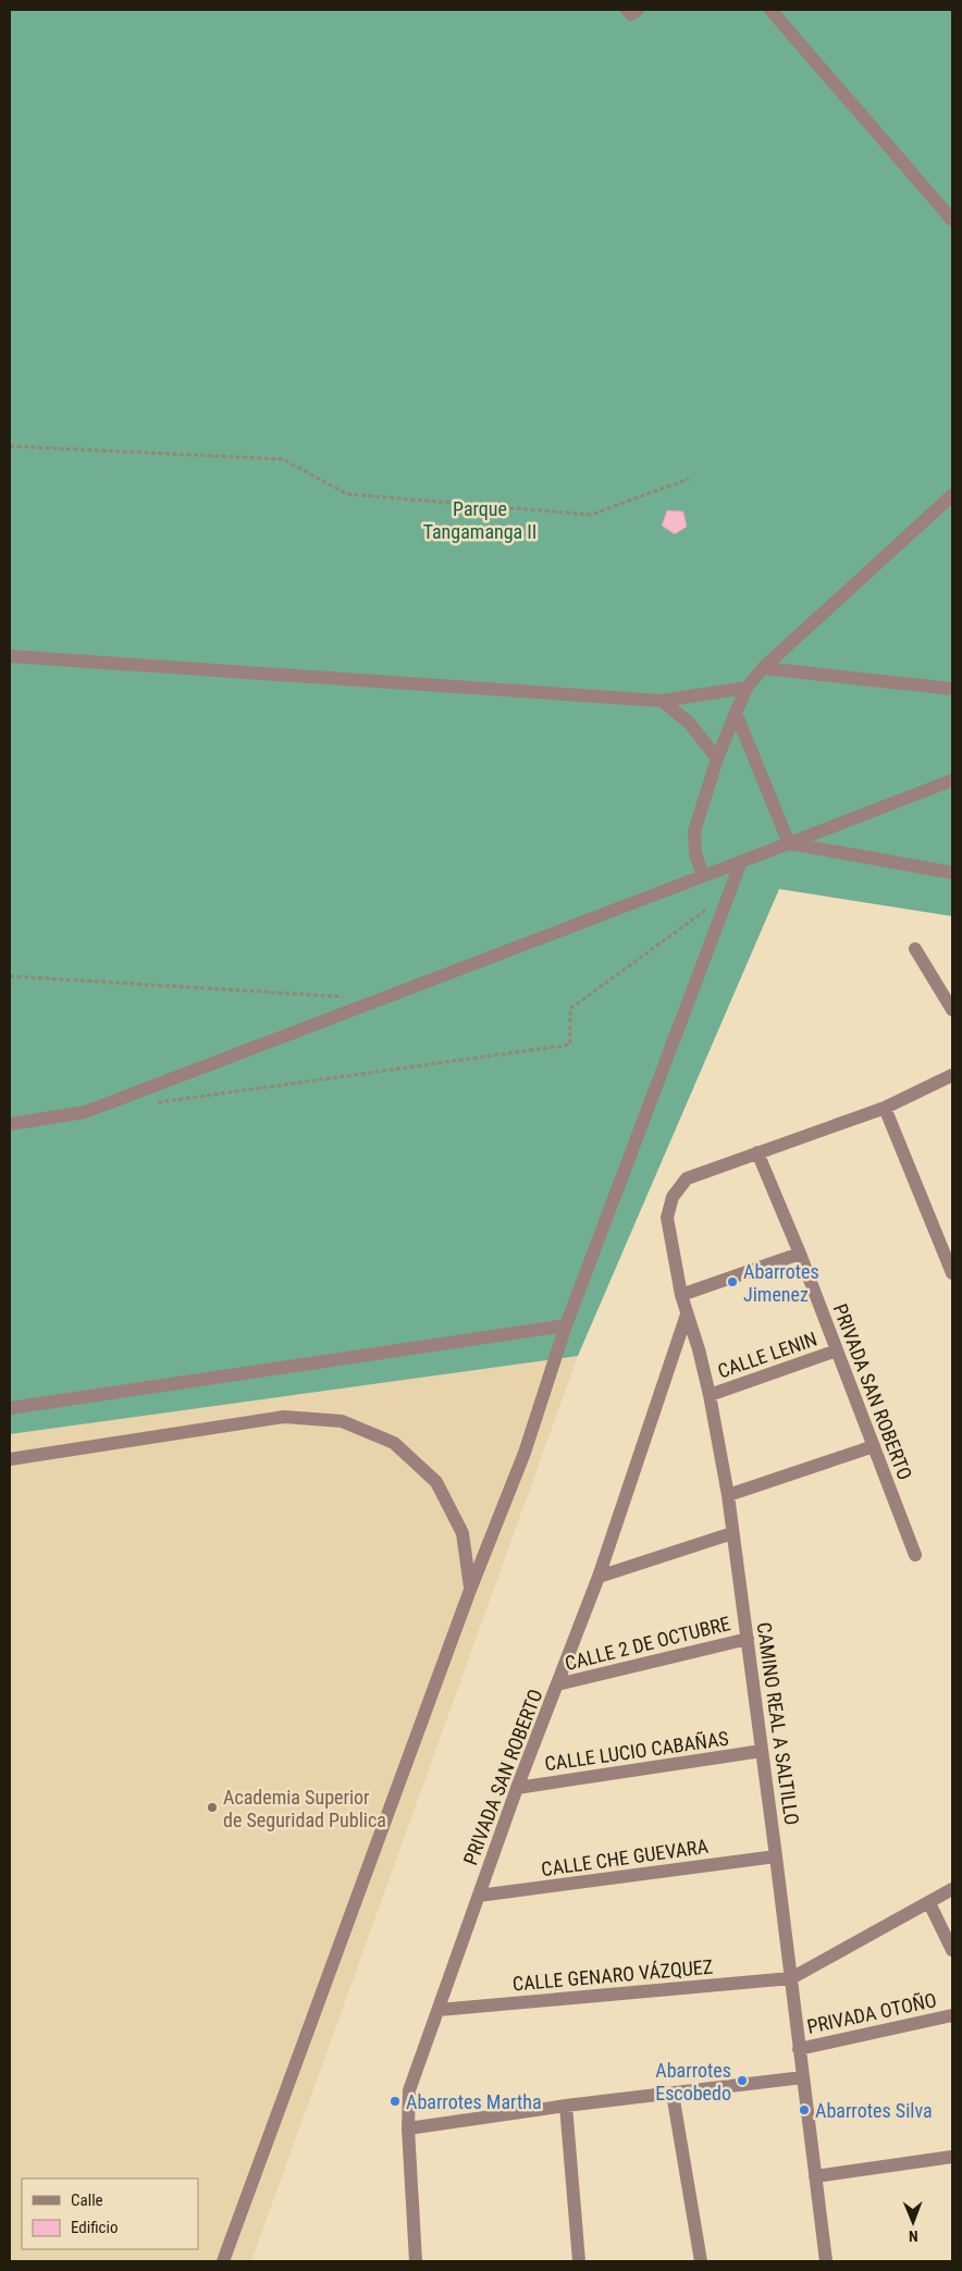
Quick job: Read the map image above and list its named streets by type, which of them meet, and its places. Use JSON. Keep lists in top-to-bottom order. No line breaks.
{"streets":{"street":["CALLE LENIN","PRIVADA SAN ROBERTO","CALLE 2 DE OCTUBRE","CAMINO REAL A SALTILLO","CALLE LUCIO CABAÑAS","CALLE CHE GUEVARA","CALLE GENARO VÁZQUEZ","PRIVADA OTOÑO"]},"crossings":[["CALLE LENIN","PRIVADA SAN ROBERTO"],["CALLE LENIN","CAMINO REAL A SALTILLO"],["PRIVADA SAN ROBERTO","CALLE 2 DE OCTUBRE"],["PRIVADA SAN ROBERTO","CAMINO REAL A SALTILLO"],["PRIVADA SAN ROBERTO","CALLE LUCIO CABAÑAS"],["PRIVADA SAN ROBERTO","CALLE CHE GUEVARA"],["PRIVADA SAN ROBERTO","CALLE GENARO VÁZQUEZ"],["CALLE 2 DE OCTUBRE","CAMINO REAL A SALTILLO"],["CAMINO REAL A SALTILLO","CALLE LUCIO CABAÑAS"],["CAMINO REAL A SALTILLO","CALLE CHE GUEVARA"],["CAMINO REAL A SALTILLO","CALLE GENARO VÁZQUEZ"],["CAMINO REAL A SALTILLO","PRIVADA OTOÑO"]],"parks":["Parque Tangamanga II"],"places":["Abarrotes Jimenez","Academia Superior de Seguridad Publica","Abarrotes Escobedo","Abarrotes Martha","Abarrotes Silva"],"legend":["Calle","Edificio"],"north":"bottom"}
